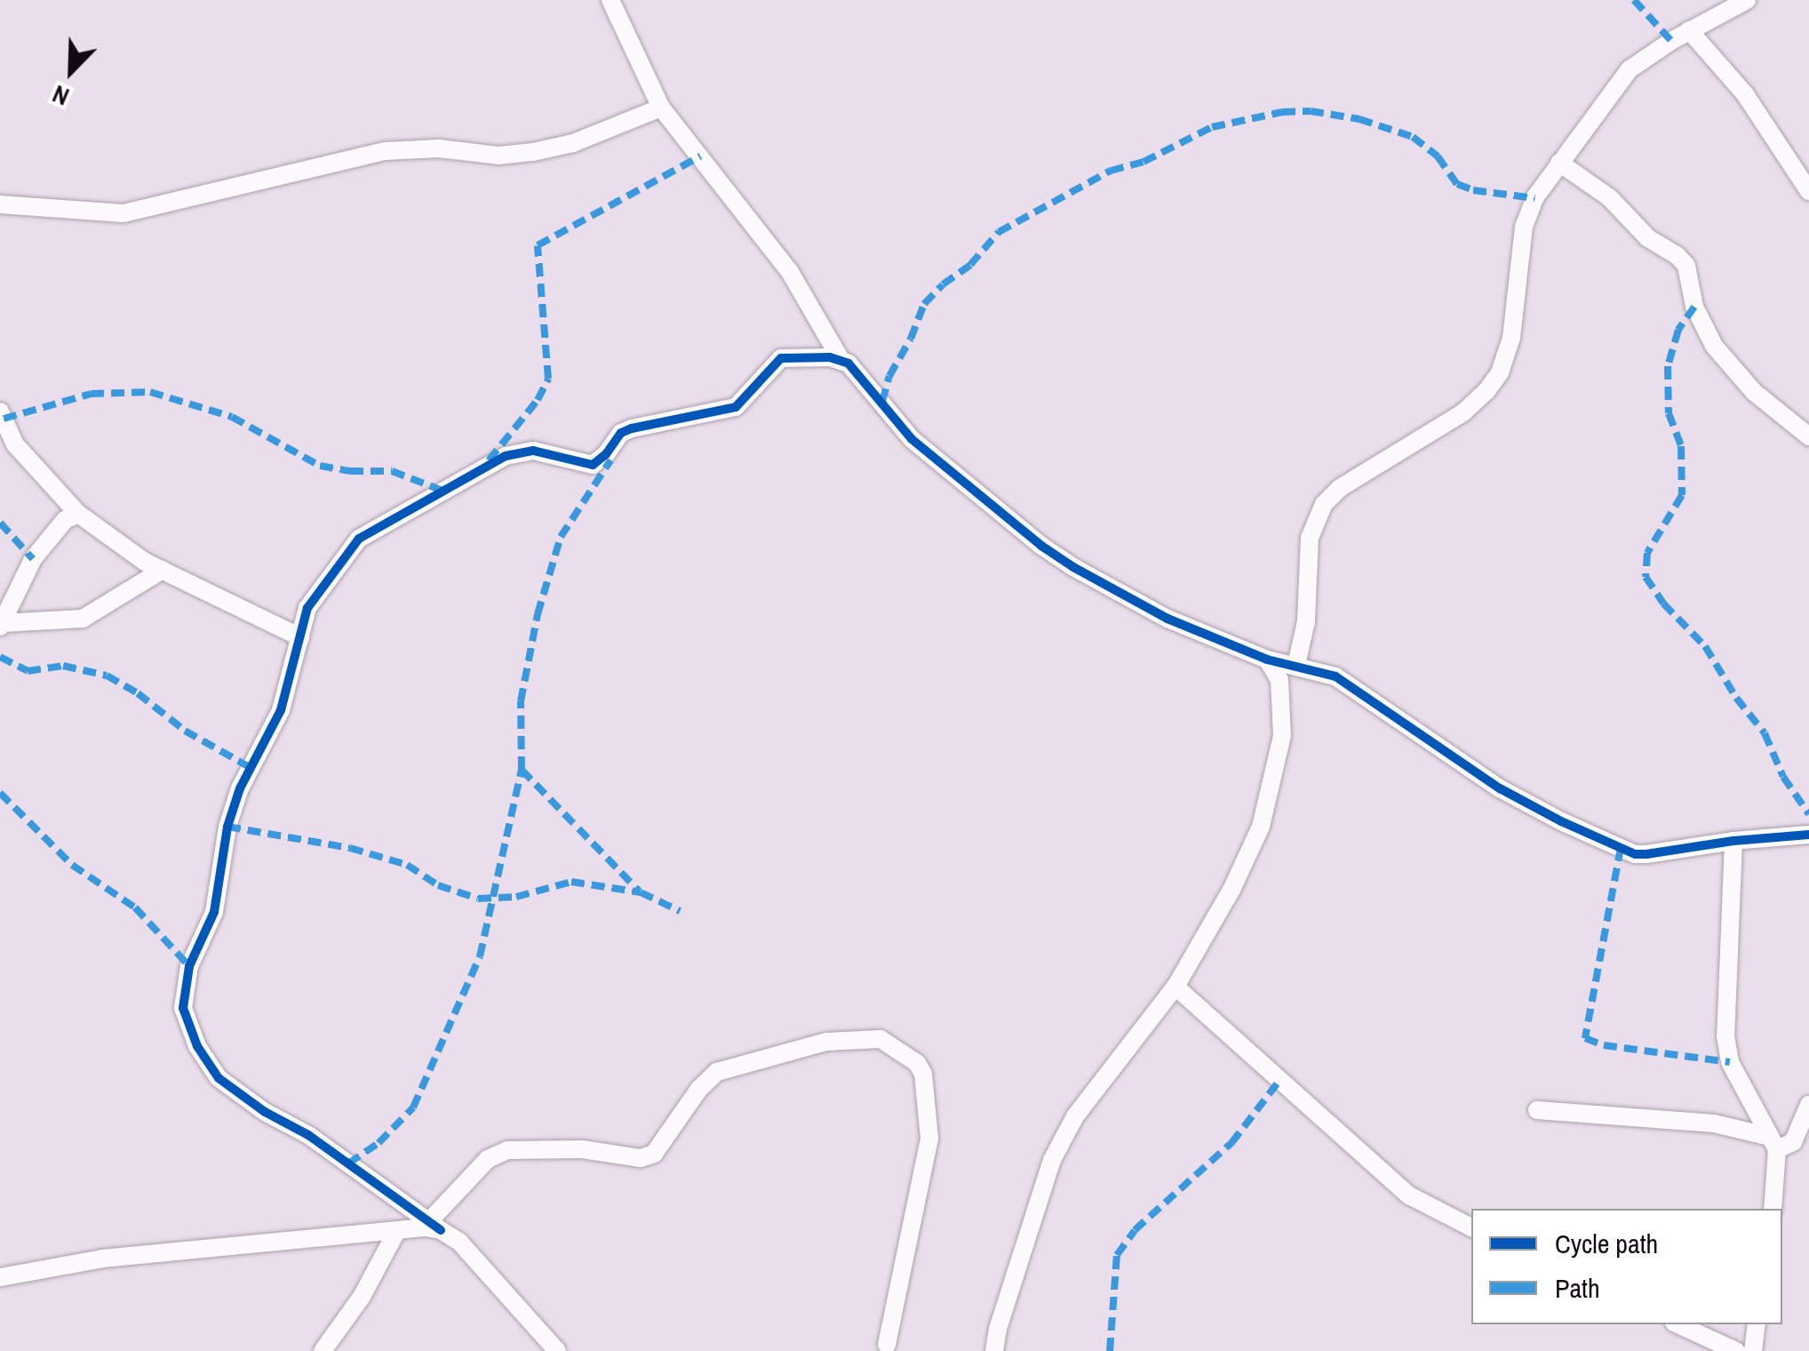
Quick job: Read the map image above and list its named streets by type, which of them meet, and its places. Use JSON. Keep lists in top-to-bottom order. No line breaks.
{"legend":["Cycle path","Path"],"north":"bottom left"}
